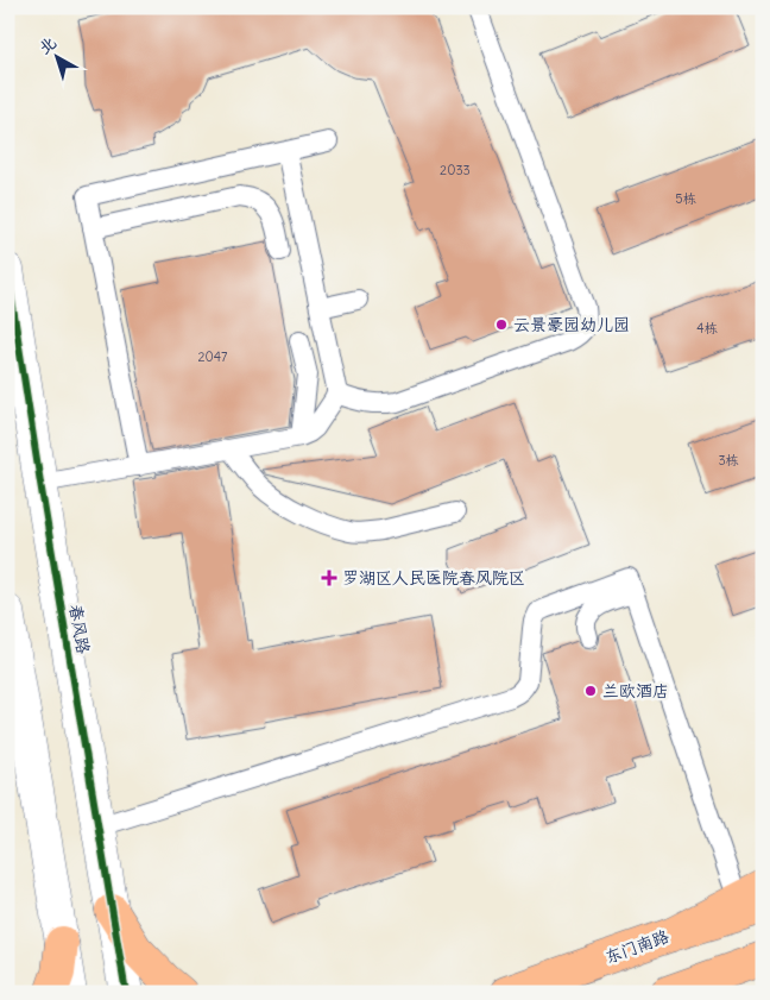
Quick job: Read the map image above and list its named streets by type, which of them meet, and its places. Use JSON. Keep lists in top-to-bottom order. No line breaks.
{"streets":{"main road":["东门南路"],"street":["春风路"]},"places":{"other":["云景豪园幼儿园","兰欧酒店"],"health":["罗湖区人民医院春风院区"]},"house_numbers":["2033","5栋","4栋","2047","3栋"],"north":"top left"}
